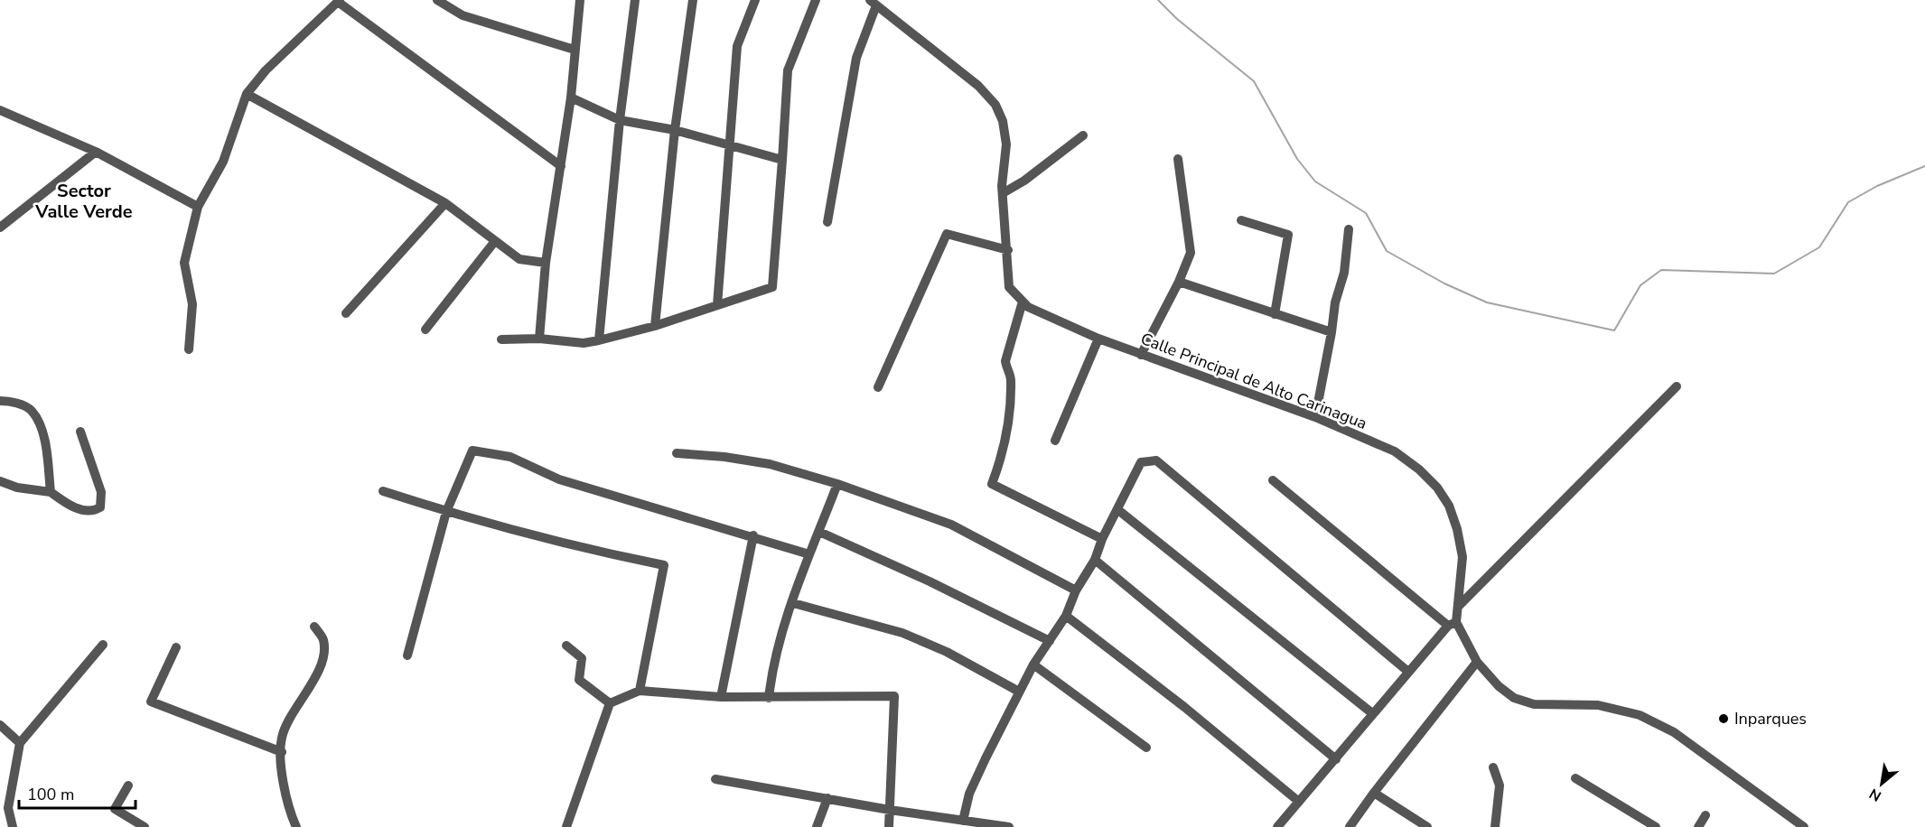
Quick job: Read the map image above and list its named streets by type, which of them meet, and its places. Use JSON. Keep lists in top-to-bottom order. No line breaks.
{"streets":{"street":["Calle Principal de Alto Carinagua"]},"districts":["Sector Valle Verde"],"places":["Inparques"],"scale_bar":"100 m","north":"bottom left"}
